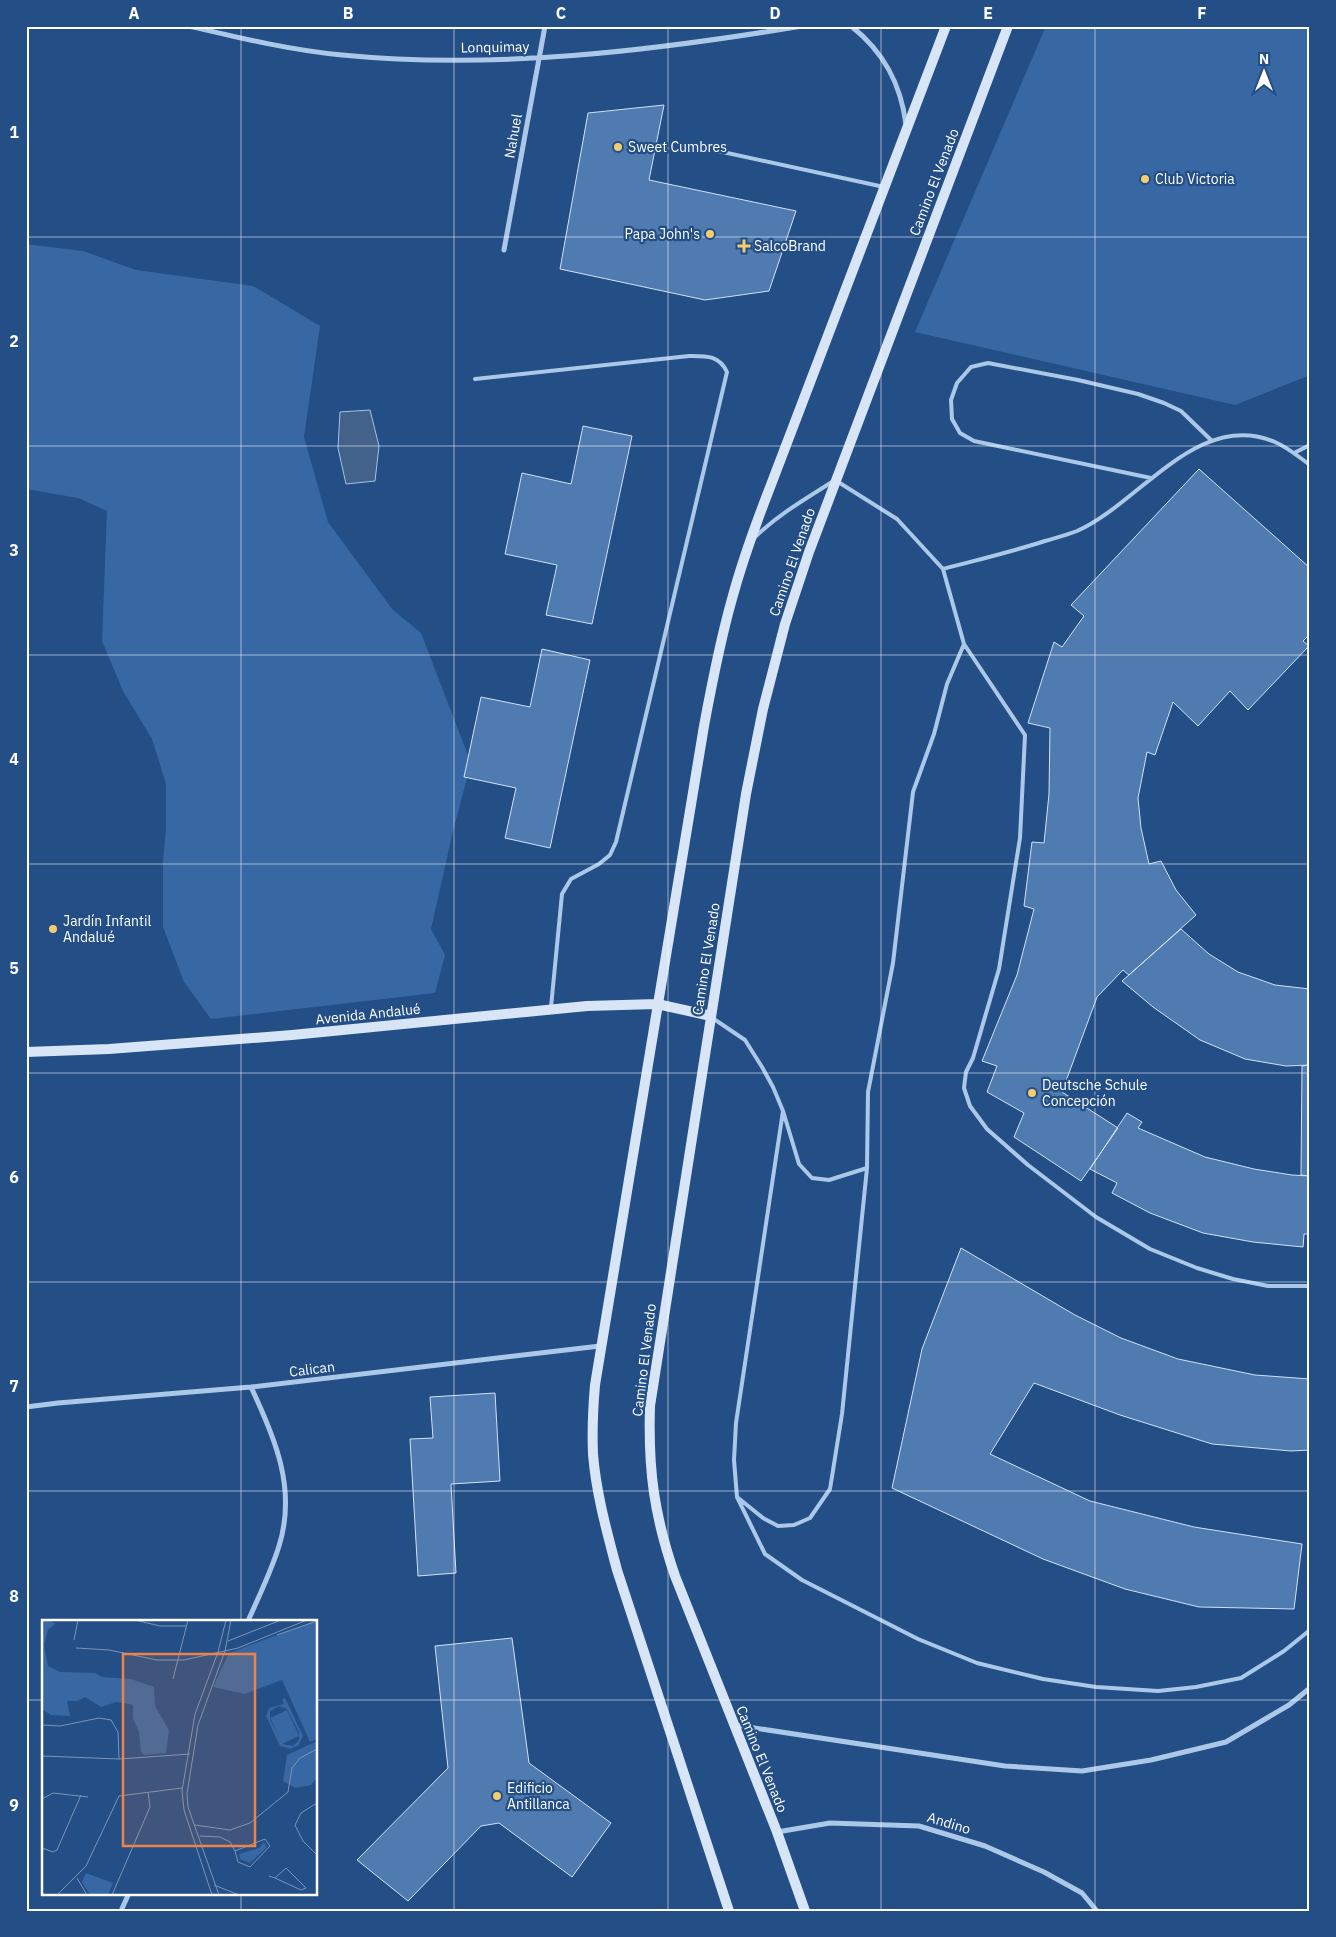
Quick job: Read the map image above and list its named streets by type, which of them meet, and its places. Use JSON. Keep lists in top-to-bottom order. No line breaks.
{"streets":{"street":["Lonquimay","Nahuel","Camino El Venado","Avenida Andalué","Calican","Andino"]},"crossings":[["Lonquimay","Nahuel"],["Camino El Venado","Avenida Andalué"],["Camino El Venado","Andino"]],"places":{"other":["Sweet Cumbres","Club Victoria","Papa John's","Jardín Infantil Andalué","Deutsche Schule Concepción","Edificio Antillanca"],"health":["SalcoBrand"]},"north":"top","grid":{"columns":["A","B","C","D","E","F"],"rows":["1","2","3","4","5","6","7","8","9"]}}
